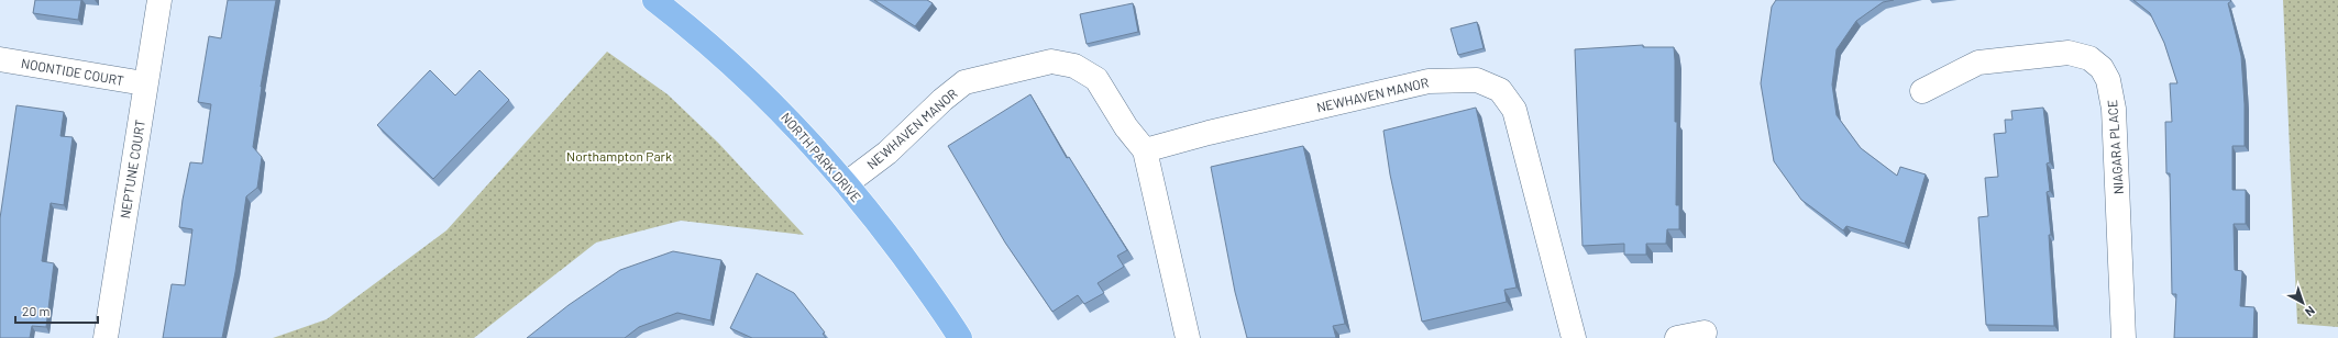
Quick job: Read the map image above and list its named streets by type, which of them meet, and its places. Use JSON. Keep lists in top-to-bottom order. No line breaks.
{"streets":{"main road":["NORTH PARK DRIVE"],"street":["NOONTIDE COURT","NEWHAVEN MANOR","NIAGARA PLACE","NEPTUNE COURT"]},"crossings":[["NOONTIDE COURT","NEPTUNE COURT"],["NEWHAVEN MANOR","NORTH PARK DRIVE"]],"parks":["Northampton Park"],"scale_bar":"20 m","north":"bottom right"}
